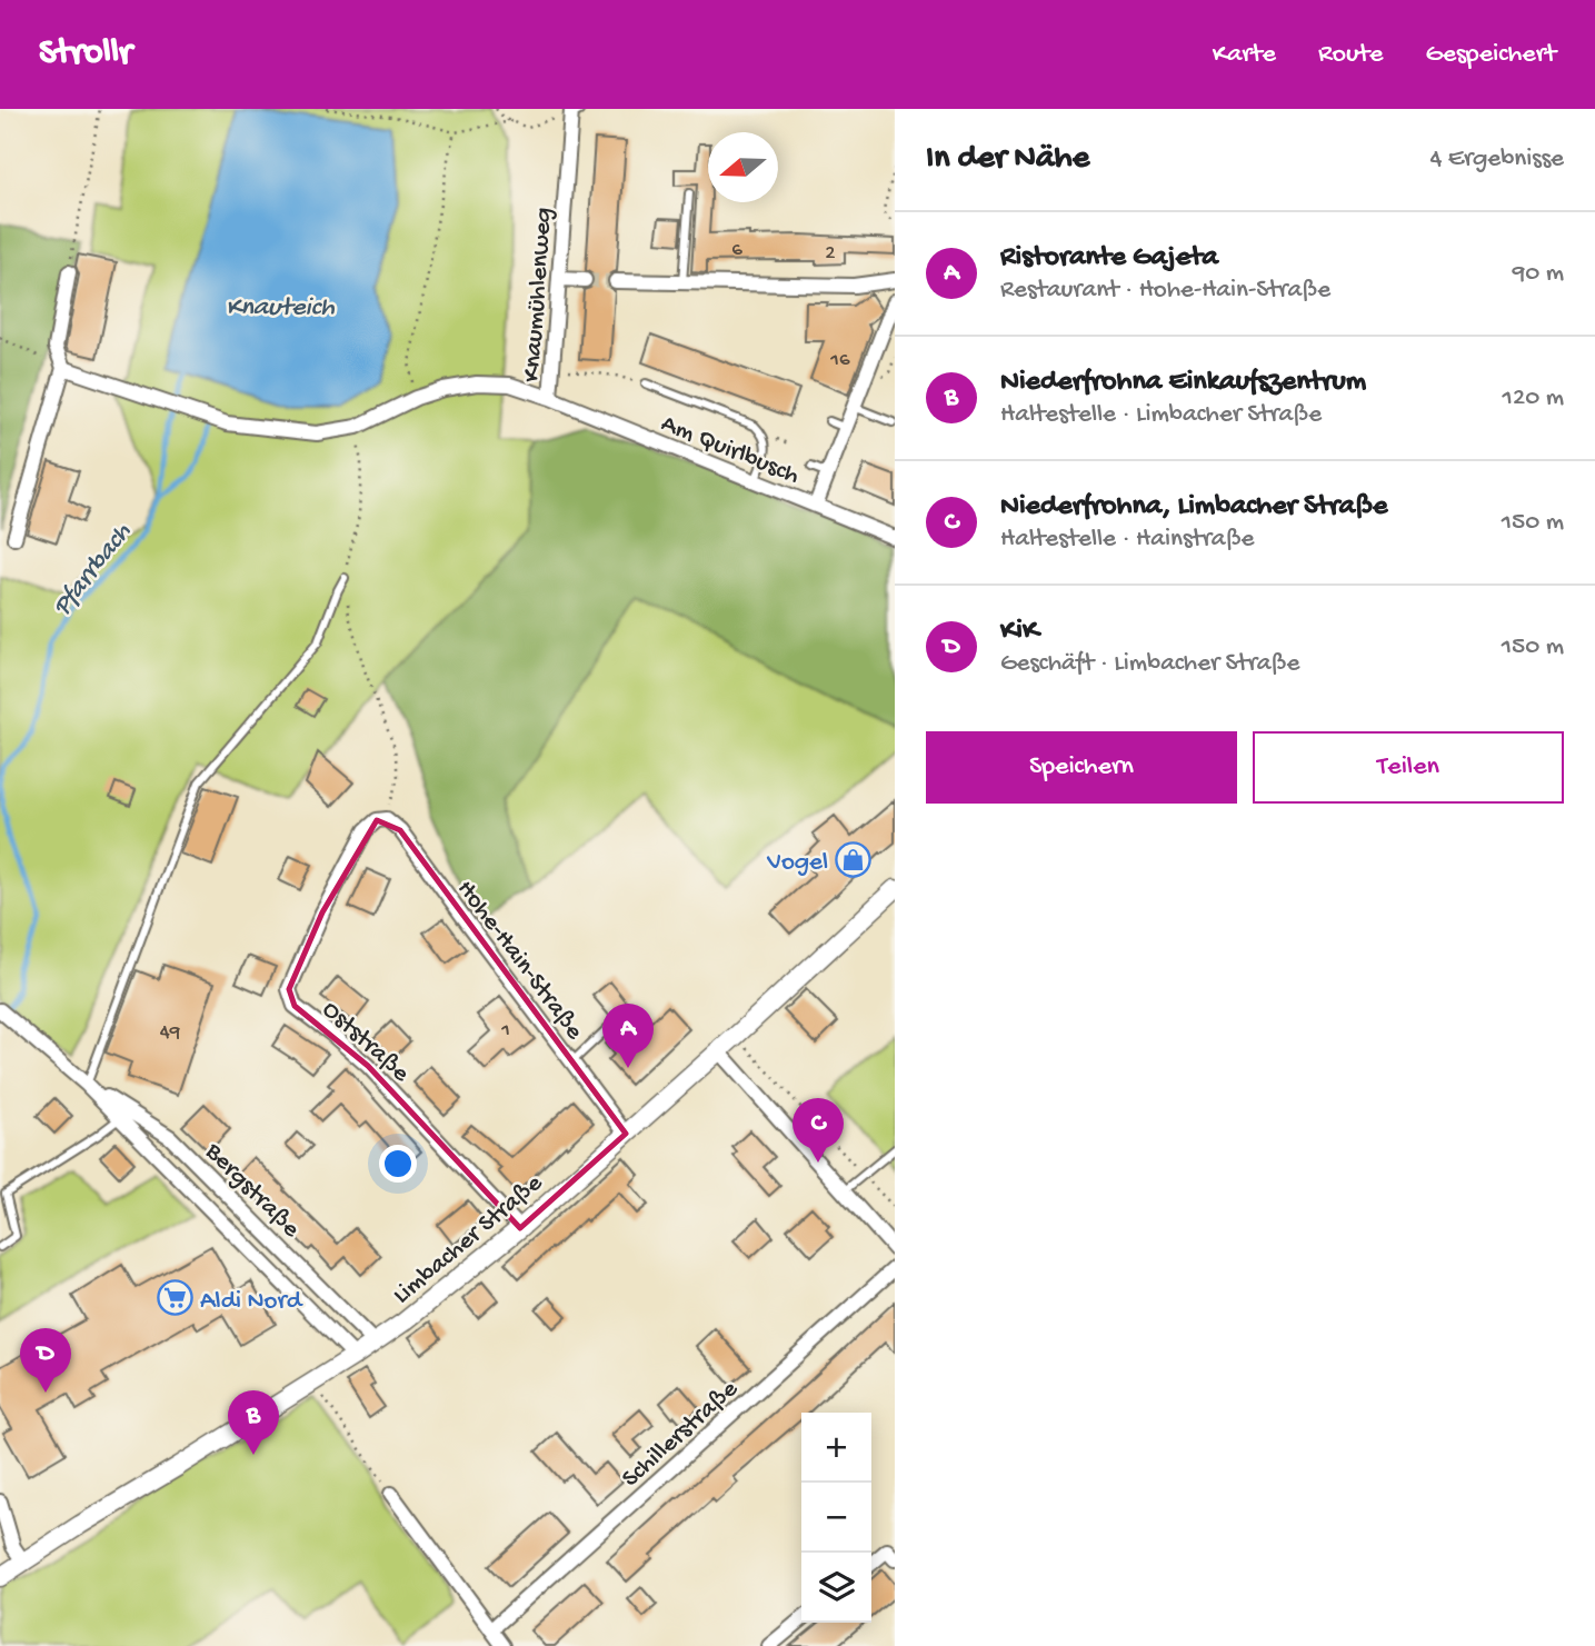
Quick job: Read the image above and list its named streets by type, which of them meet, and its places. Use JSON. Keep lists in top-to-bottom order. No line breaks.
{"streets":{"street":["Knaumühlenweg","Am Quirlbusch","Hohe-Hain-Straße","Oststraße","Bergstraße","Limbacher Straße","Schillerstraße"]},"crossings":[["Knaumühlenweg","Am Quirlbusch"],["Hohe-Hain-Straße","Oststraße"],["Hohe-Hain-Straße","Limbacher Straße"],["Oststraße","Limbacher Straße"],["Bergstraße","Limbacher Straße"]],"water":["Knauteich","Pfarrbach"],"places":{"shop":["Vogel"],"supermarket":["Aldi Nord"]},"house_numbers":["6","2","16","1","49"],"north":"left","page":{"header":"Strollr","nav":["Karte","Route","Gespeichert"],"heading":["In der Nähe","4 Ergebnisse"],"list":[{"mark":"A","name":"Ristorante Gajeta","note":"Restaurant · Hohe-Hain-Straße","value":"90 m"},{"mark":"B","name":"Niederfrohna Einkaufszentrum","note":"Haltestelle · Limbacher Straße","value":"120 m"},{"mark":"C","name":"Niederfrohna, Limbacher Straße","note":"Haltestelle · Hainstraße","value":"150 m"},{"mark":"D","name":"KiK","note":"Geschäft · Limbacher Straße","value":"150 m"}],"buttons":["Speichern","Teilen"],"pins":["A","C","D","B"],"map_buttons":["+","−"]}}
